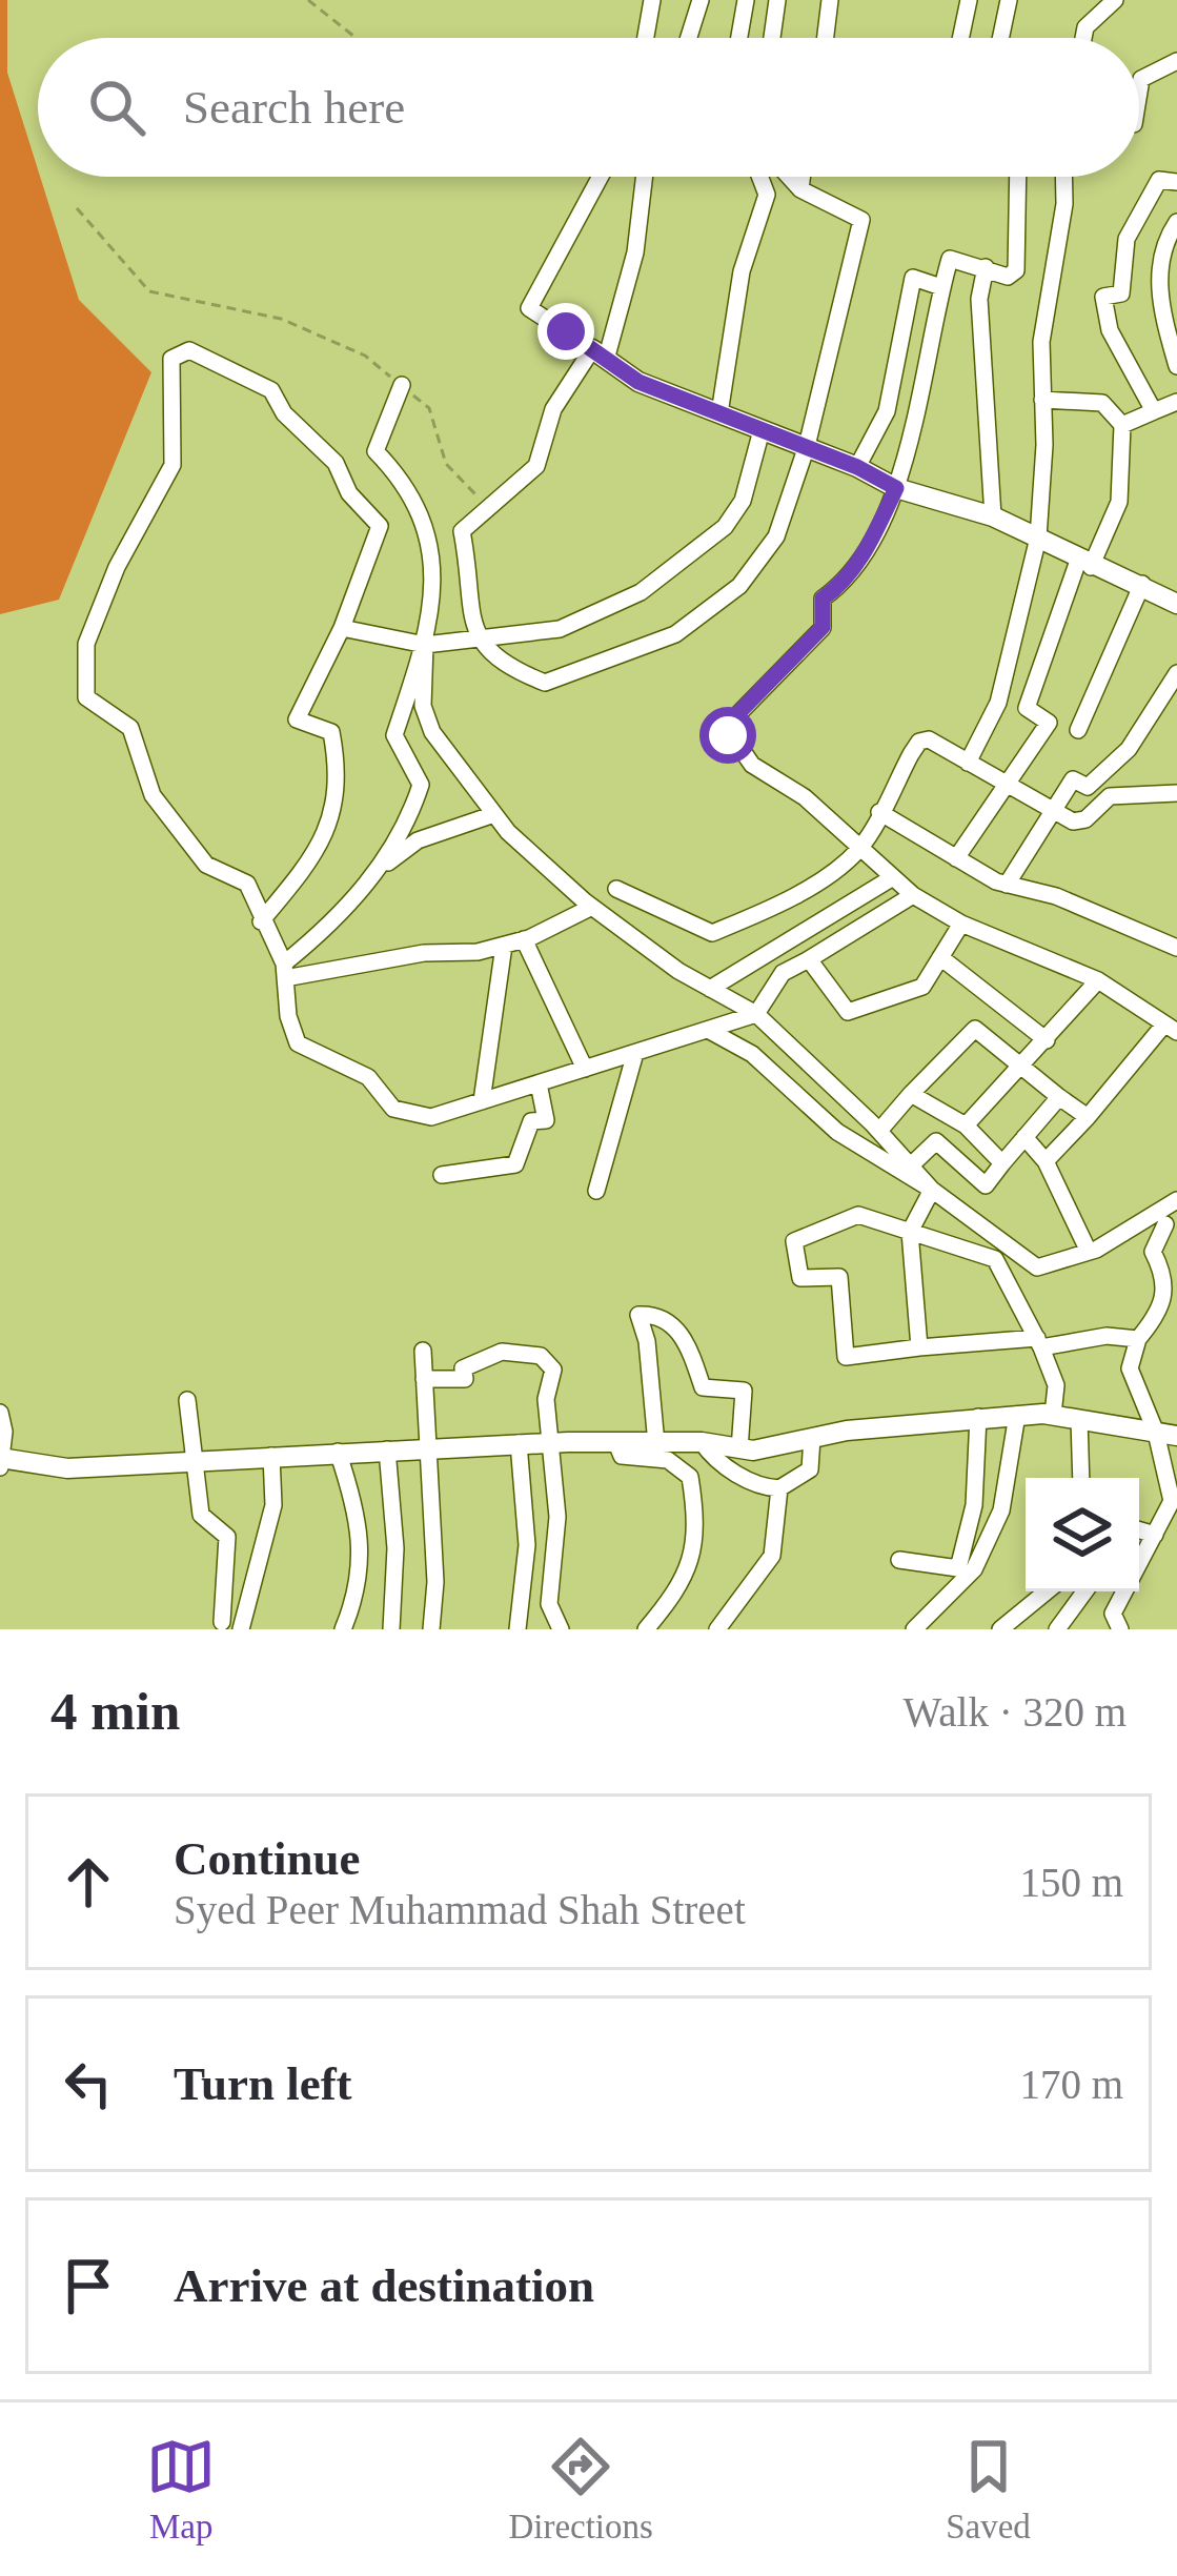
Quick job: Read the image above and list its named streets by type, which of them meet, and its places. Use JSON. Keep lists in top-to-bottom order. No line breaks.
{"page":{"search":"Search here","heading":["4 min","Walk · 320 m"],"list":[["Continue","Syed Peer Muhammad Shah Street","150 m"],["Turn left","170 m"],"Arrive at destination"],"nav":["Map","Directions","Saved"]}}
